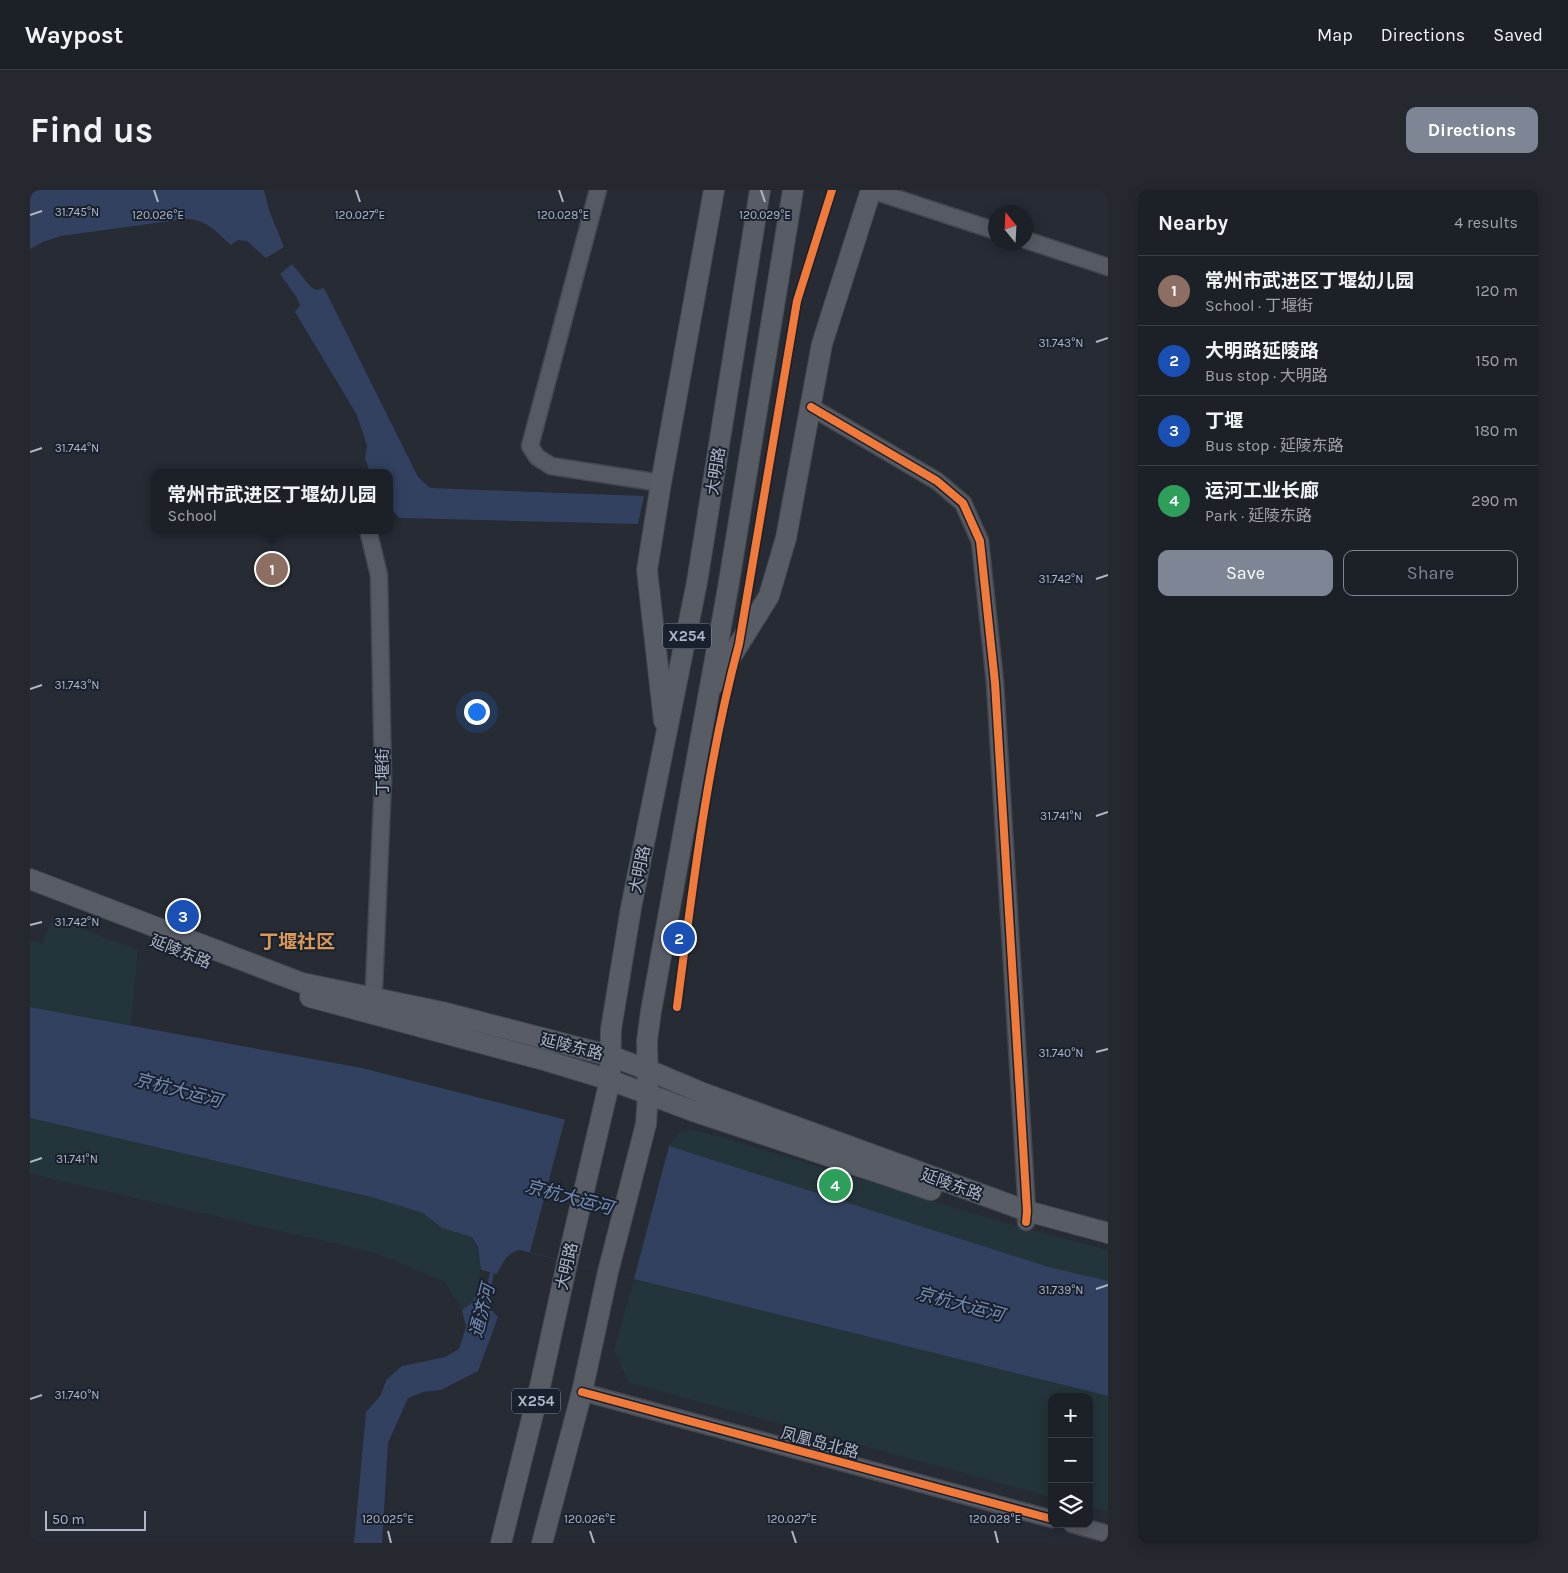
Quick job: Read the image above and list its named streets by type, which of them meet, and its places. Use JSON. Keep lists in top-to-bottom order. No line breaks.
{"streets":{"main road":["大明路","X254","延陵东路"],"street":["丁堰街","凤凰岛北路"]},"crossings":[["大明路","延陵东路"],["大明路","凤凰岛北路"],["丁堰街","延陵东路"]],"districts":["丁堰社区"],"water":["京杭大运河","通济河"],"scale_bar":"50 m","north":"top","page":{"header":"Waypost","nav":["Map","Directions","Saved"],"buttons":["Directions",["Save","Share"]],"title":"Find us","heading":["Nearby","4 results"],"list":[{"mark":"1","name":"常州市武进区丁堰幼儿园","note":"School · 丁堰街","value":"120 m"},{"mark":"2","name":"大明路延陵路","note":"Bus stop · 大明路","value":"150 m"},{"mark":"3","name":"丁堰","note":"Bus stop · 延陵东路","value":"180 m"},{"mark":"4","name":"运河工业长廊","note":"Park · 延陵东路","value":"290 m"}],"popup":["常州市武进区丁堰幼儿园","School"],"pins":["1","3","2","4"],"map_buttons":["+","−"],"scale":"50 m"},"coordinates":["31.745°N","120.026°E","120.027°E","120.028°E","120.029°E","31.743°N","31.744°N","31.742°N","31.741°N","31.740°N","31.739°N","120.025°E"]}
